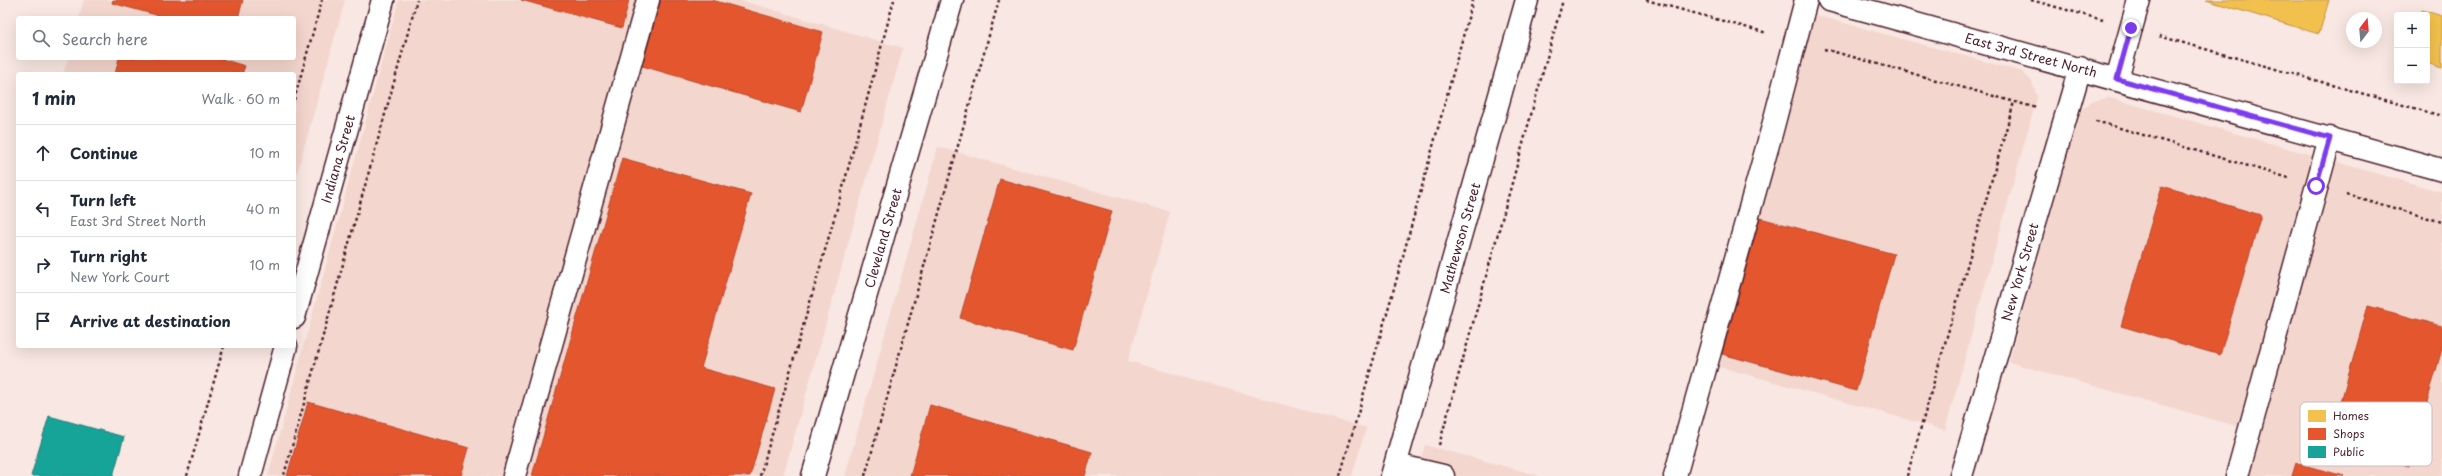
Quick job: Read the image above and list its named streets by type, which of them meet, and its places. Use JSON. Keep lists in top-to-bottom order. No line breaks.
{"streets":{"street":["East 3rd Street North","Indiana Street","Cleveland Street","Mathewson Street","New York Street"]},"crossings":[["East 3rd Street North","New York Street"]],"legend":["Homes","Shops","Public"],"north":"top","page":{"map_buttons":["+","−"],"search":"Search here","heading":["1 min","Walk · 60 m"],"list":[["Continue","10 m"],["Turn left","East 3rd Street North","40 m"],["Turn right","New York Court","10 m"],"Arrive at destination"]}}
